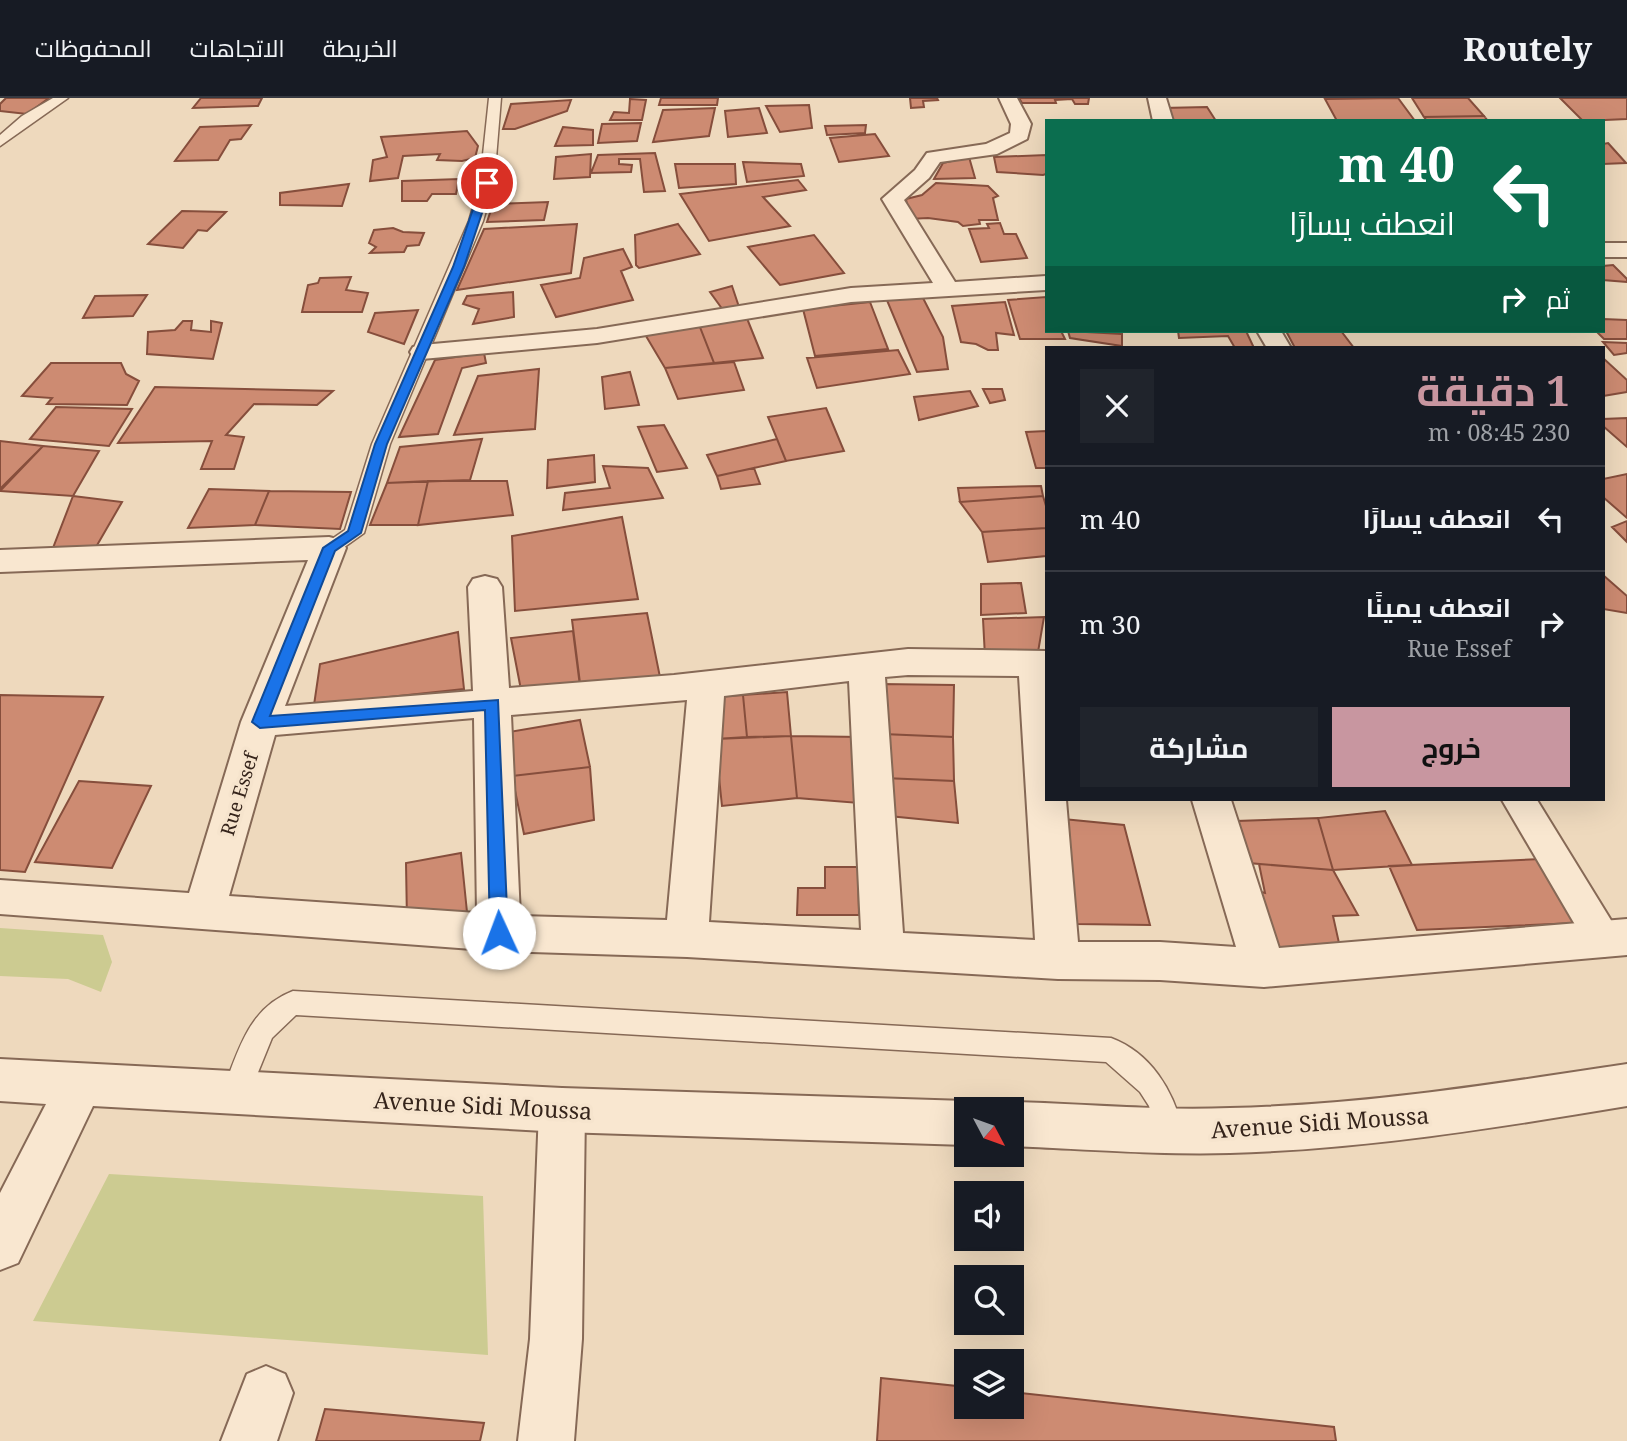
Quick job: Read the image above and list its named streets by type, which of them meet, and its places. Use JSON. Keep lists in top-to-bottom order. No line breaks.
{"streets":{"street":["Rue Essef","Avenue Sidi Moussa"]},"north":"bottom right","page":{"header":"Routely","nav":["الخريطة","الاتجاهات","المحفوظات"],"turn":["40 m","انعطف يسارًا"],"then":"ثم","heading":["1 دقيقة","230 m · 08:45"],"list":[{"name":"انعطف يسارًا","value":"40 m"},{"name":"انعطف يمينًا","note":"Rue Essef","value":"30 m"}],"buttons":["خروج","مشاركة"]}}
